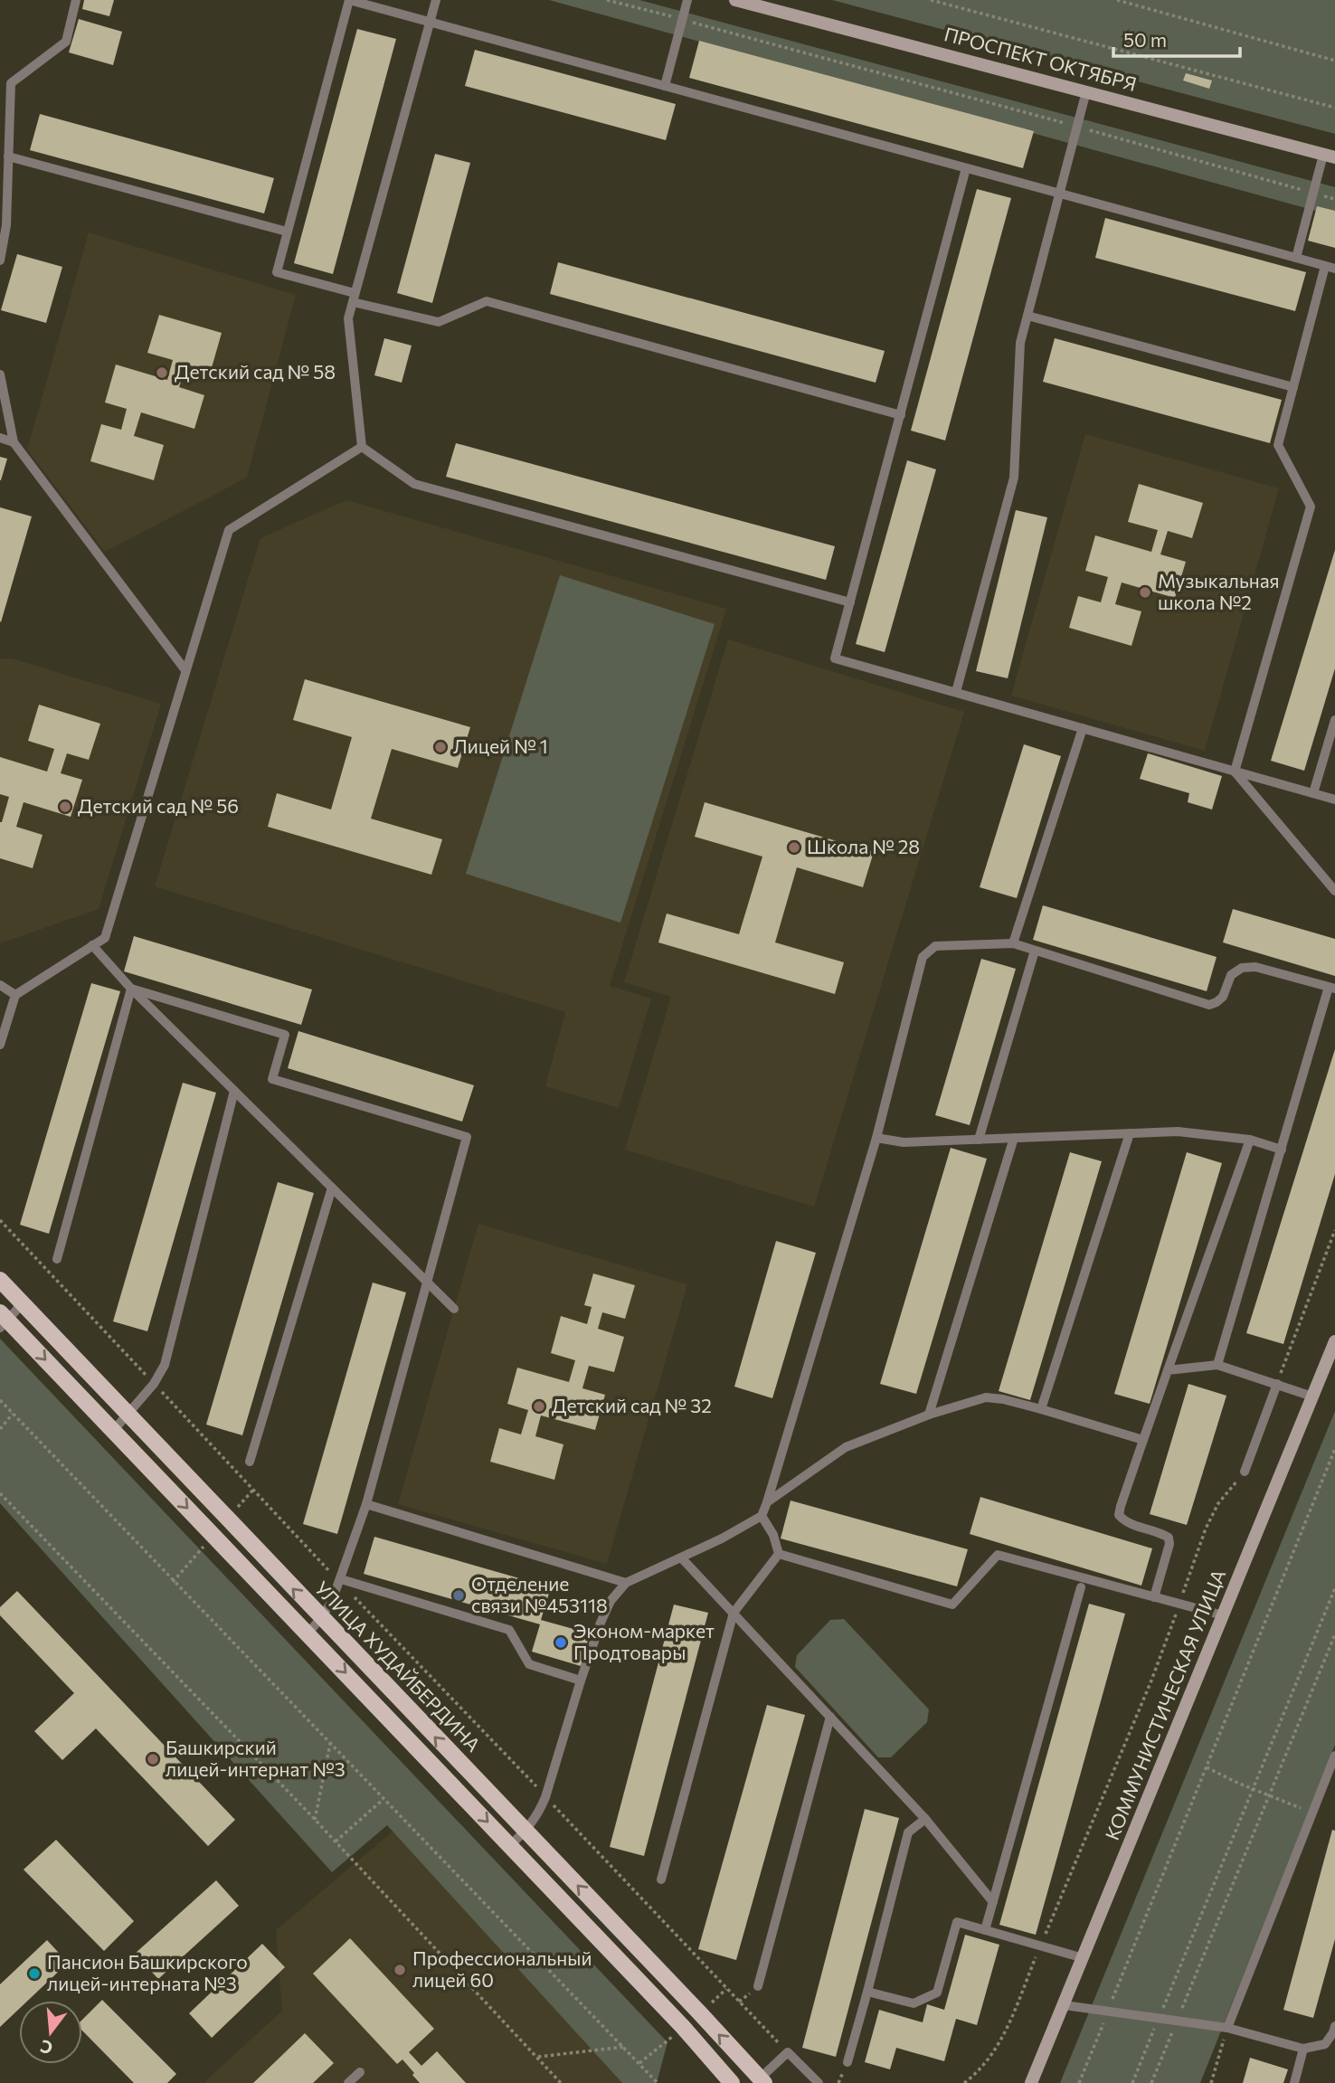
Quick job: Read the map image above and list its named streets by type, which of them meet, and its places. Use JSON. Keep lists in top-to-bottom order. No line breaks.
{"streets":{"main road":["ПРОСПЕКТ ОКТЯБРЯ","УЛИЦА ХУДАЙБЕРДИНА","КОММУНИСТИЧЕСКАЯ УЛИЦА"]},"places":["Детский сад № 58","Музыкальная школа №2","Лицей № 1","Детский сад № 56","Школа № 28","Детский сад № 32","Отделение связи №453118","Эконом-маркет Продтовары","Башкирский лицей-интернат №3","Профессиональный лицей 60","Пансион Башкирского лицей-интерната №3"],"scale_bar":"50 m","north":"bottom"}
